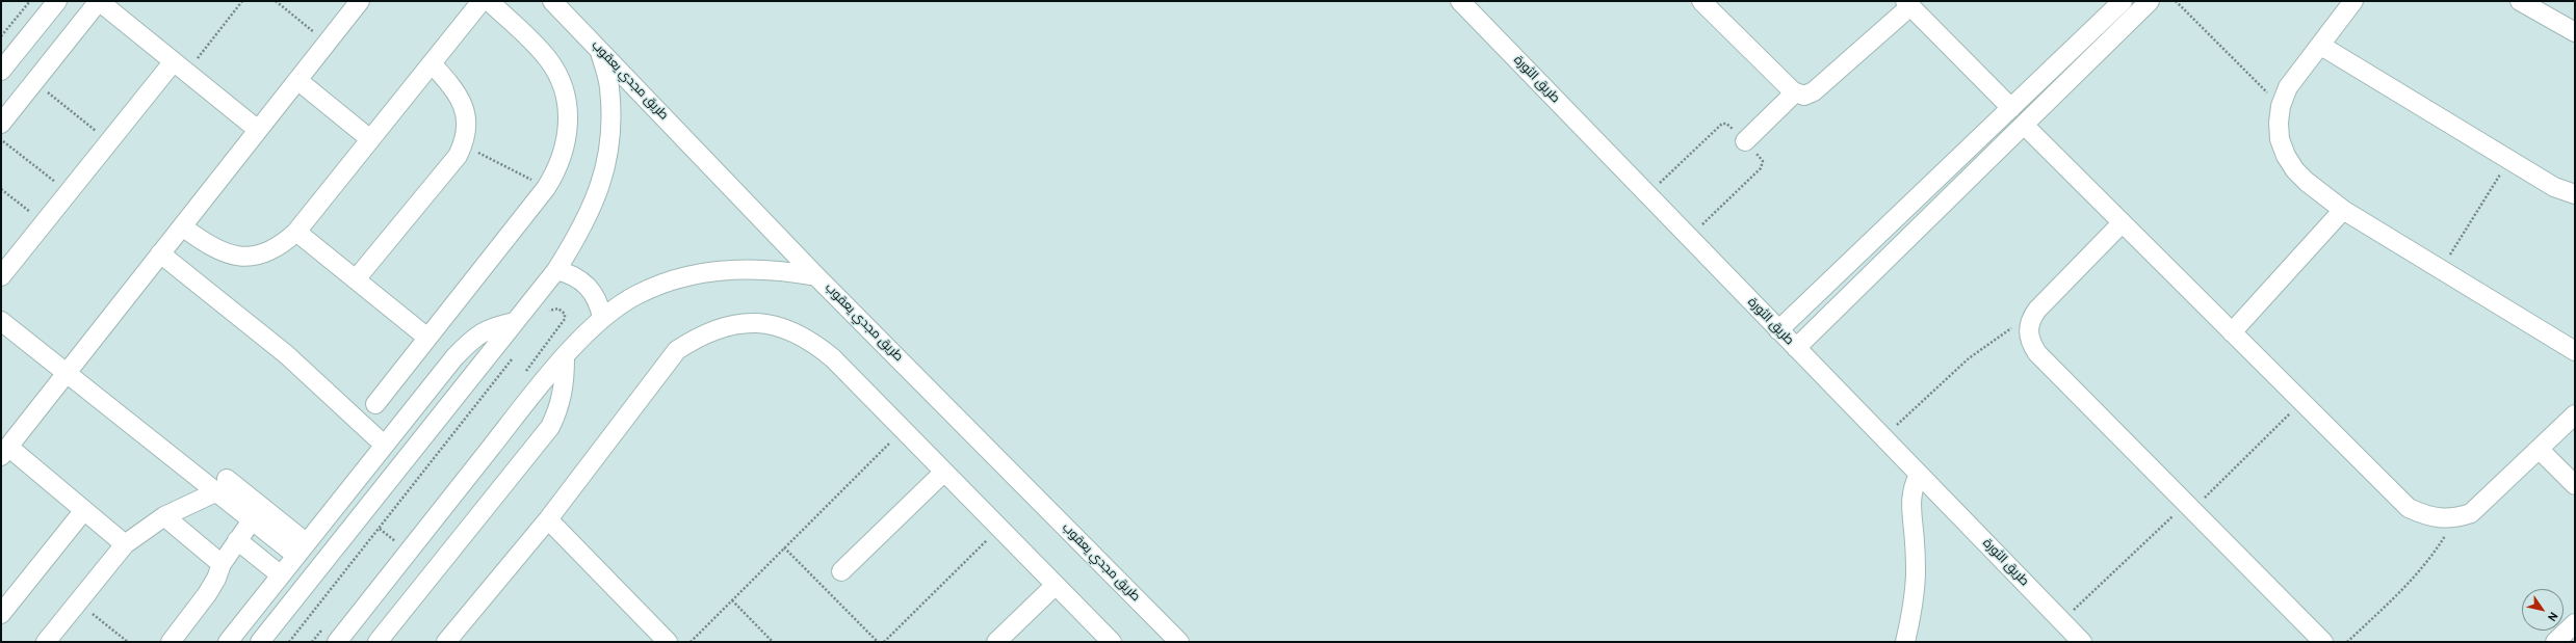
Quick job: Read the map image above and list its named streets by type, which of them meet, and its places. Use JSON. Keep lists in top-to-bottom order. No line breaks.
{"streets":{"street":["طريق الثورة","طريق مجدي يعقوب"]},"north":"bottom right"}
